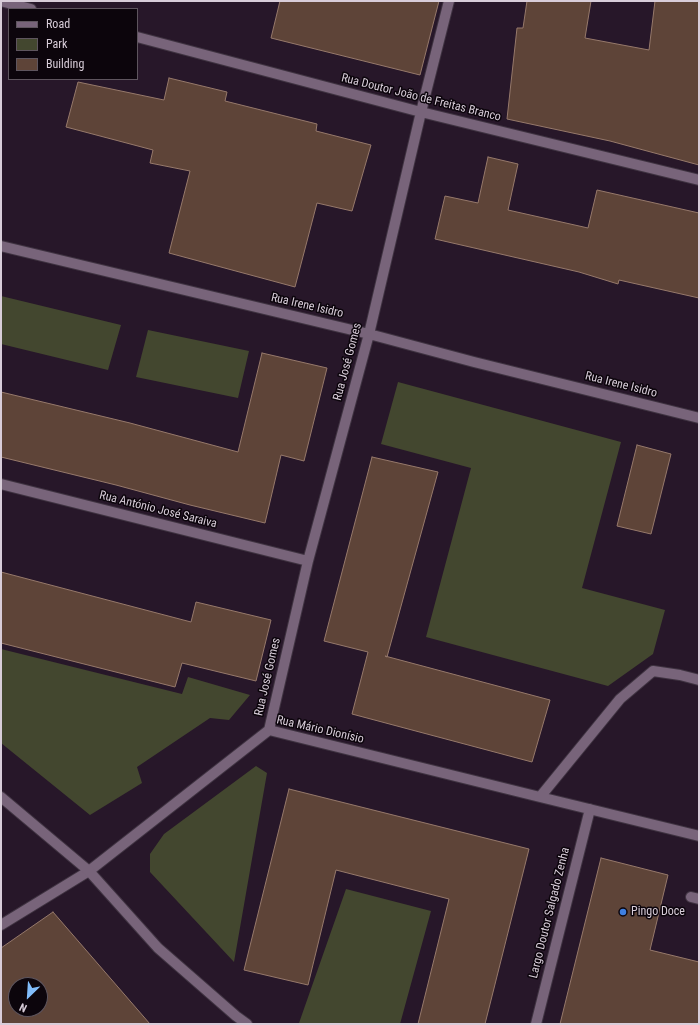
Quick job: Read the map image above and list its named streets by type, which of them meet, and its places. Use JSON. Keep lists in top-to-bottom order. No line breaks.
{"streets":{"street":["Rua Doutor João de Freitas Branco","Rua Irene Isidro","Rua José Gomes","Rua António José Saraiva","Rua Mário Dionísio","Largo Doutor Salgado Zenha"]},"crossings":[["Rua Doutor João de Freitas Branco","Rua José Gomes"],["Rua Irene Isidro","Rua José Gomes"],["Rua José Gomes","Rua António José Saraiva"],["Rua José Gomes","Rua Mário Dionísio"]],"places":["Pingo Doce"],"legend":["Road","Park","Building"],"north":"bottom left"}
